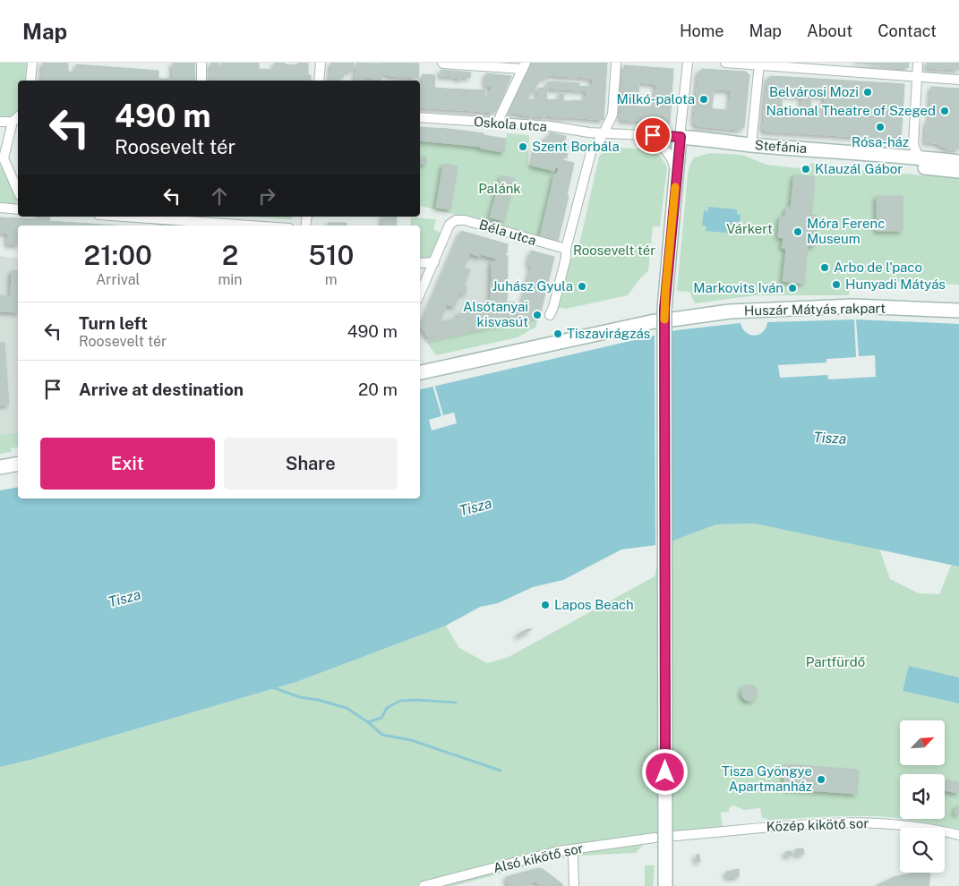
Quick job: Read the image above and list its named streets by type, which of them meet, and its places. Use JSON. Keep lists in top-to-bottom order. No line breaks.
{"streets":{"street":["Oskola utca","Stefánia","Béla utca","Huszár Mátyás rakpart","Közép kikötő sor","Alsó kikötő sor"]},"water":["Tisza"],"parks":["Palánk","Várkert","Roosevelt tér","Partfürdő"],"places":["Belvárosi Mozi","Milkó-palota","National Theatre of Szeged","Rósa-ház","Szent Borbála","Klauzál Gábor","Móra Ferenc Museum","Arbo de l'paco","Hunyadi Mátyás","Juhász Gyula","Markovits Iván","Alsótanyai kisvasút","Tiszavirágzás","Lapos Beach","Tisza Gyöngye Apartmanház"],"north":"top right","page":{"header":"Map","nav":["Home","Map","About","Contact"],"turn":["490 m","Roosevelt tér"],"eta":["21:00","Arrival","2","min","510","m"],"list":[{"name":"Turn left","note":"Roosevelt tér","value":"490 m"},{"name":"Arrive at destination","value":"20 m"}],"buttons":["Exit","Share"]}}
